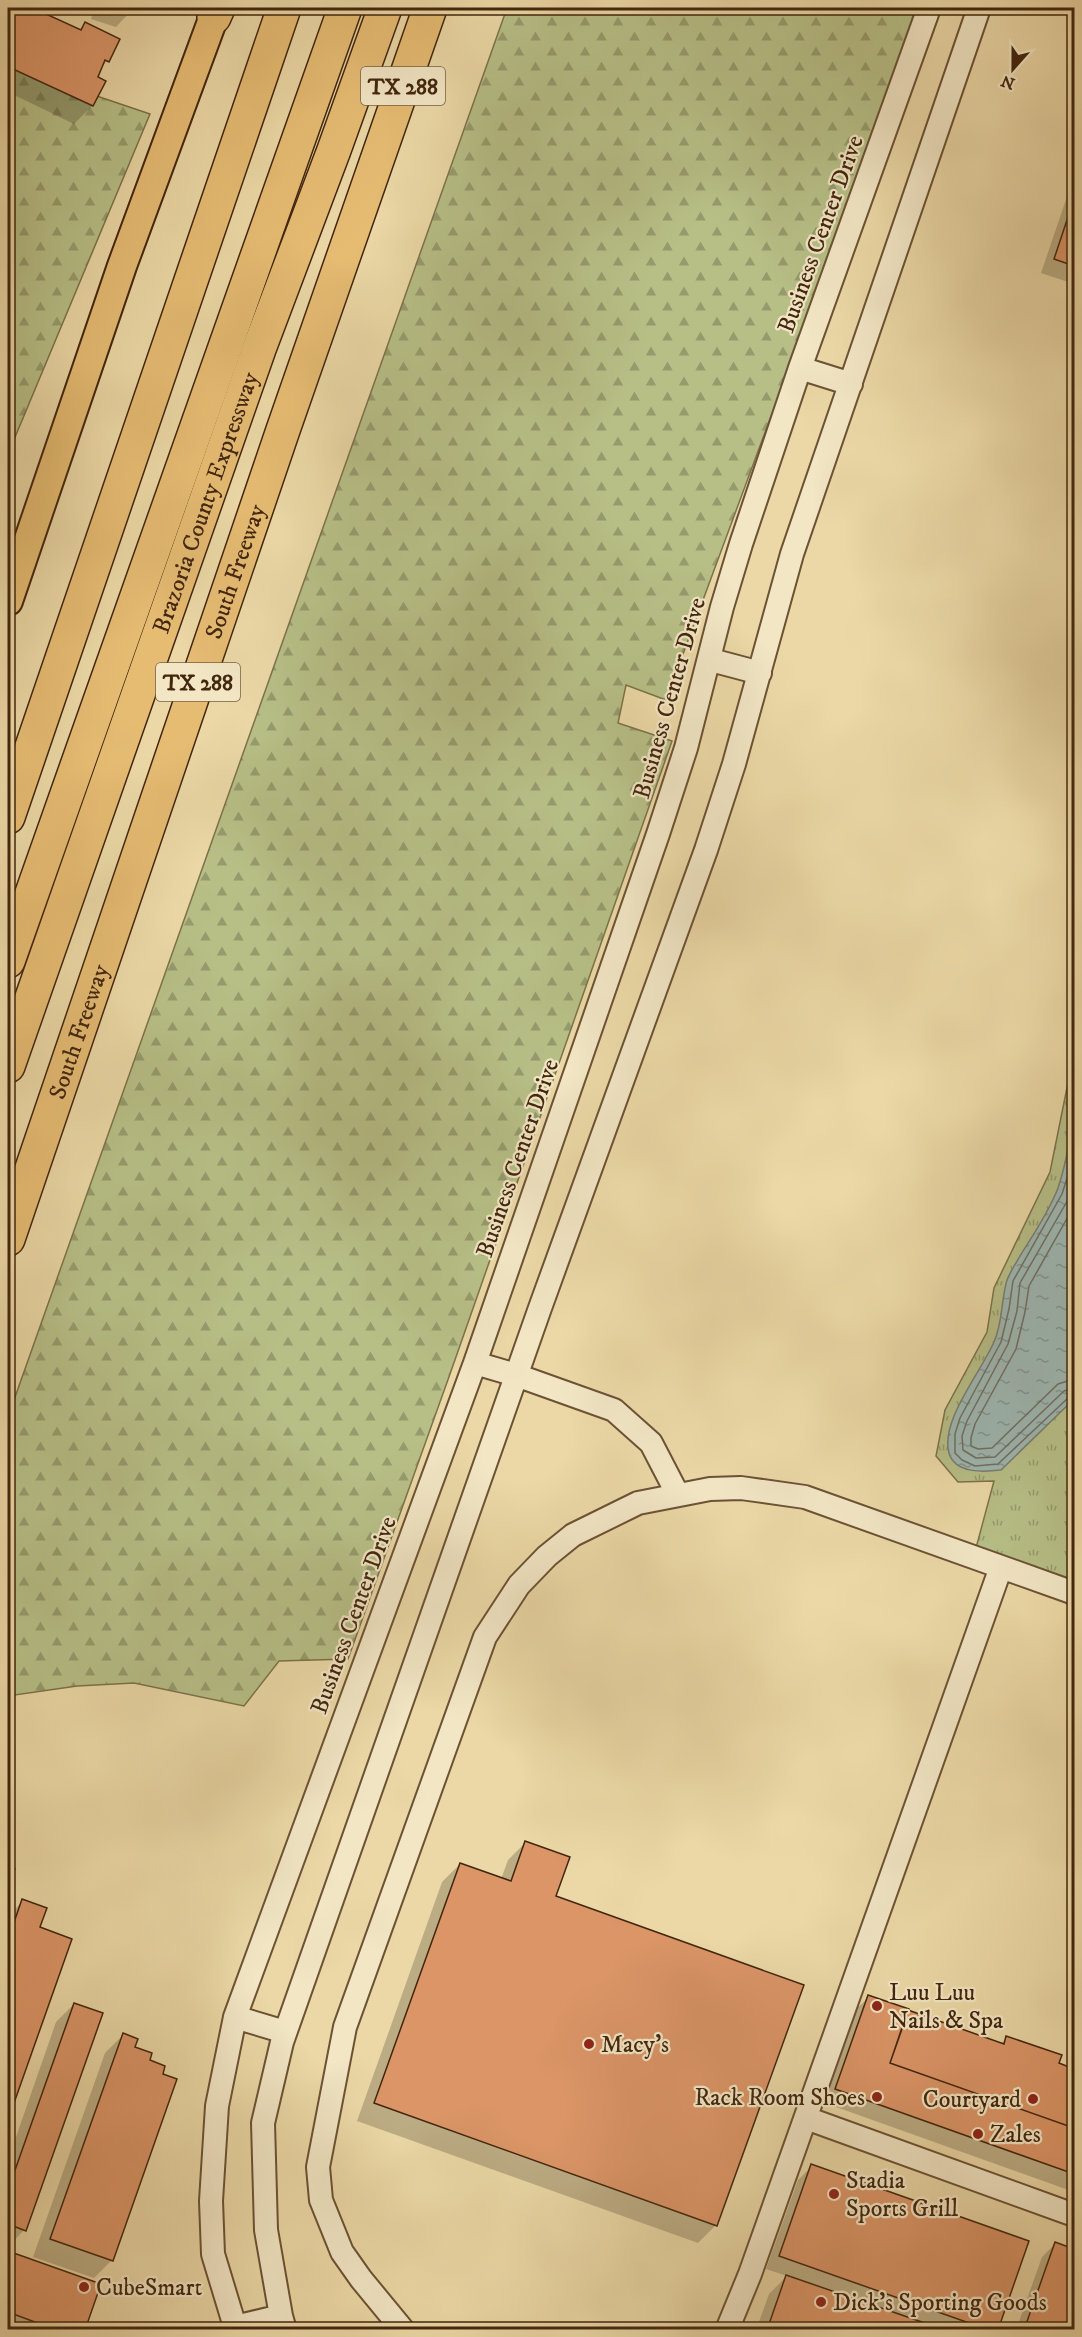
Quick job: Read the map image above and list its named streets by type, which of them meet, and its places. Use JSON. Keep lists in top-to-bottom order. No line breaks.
{"streets":{"highway":["TX 288","Brazoria County Expressway","South Freeway"],"street":["Business Center Drive"]},"places":["Luu Luu Nails & Spa","Macy's","Rack Room Shoes","Courtyard","Zales","Stadia Sports Grill","CubeSmart","Dick's Sporting Goods"],"north":"bottom"}
